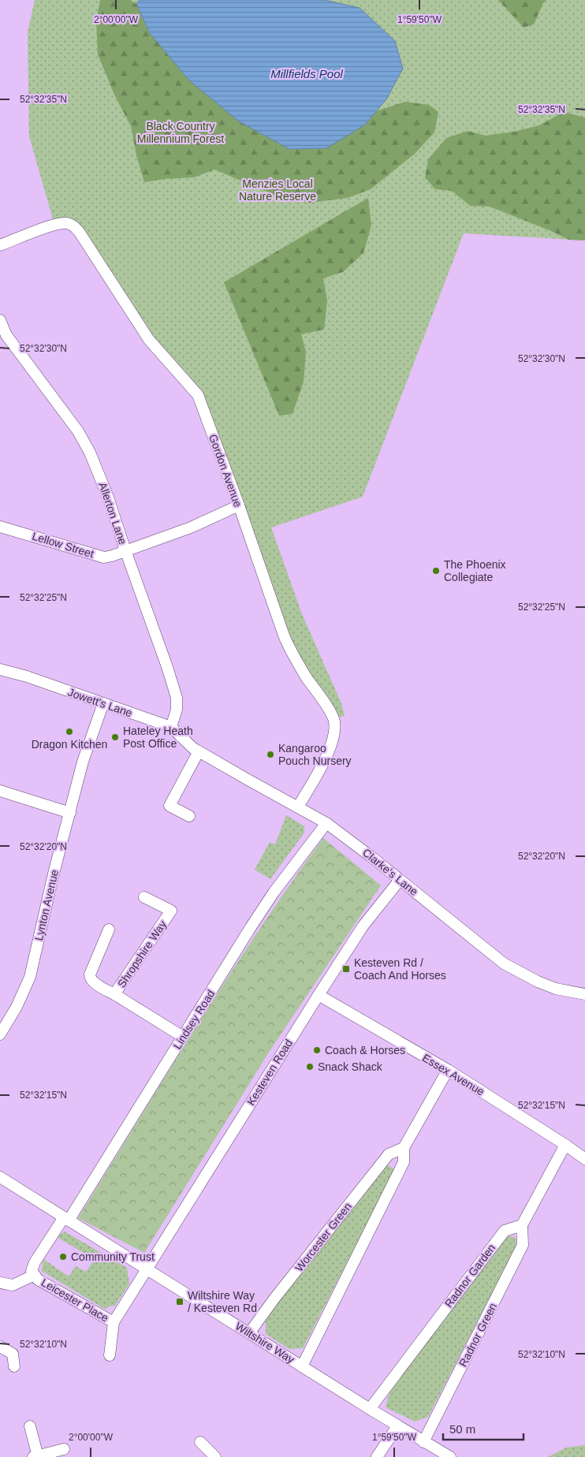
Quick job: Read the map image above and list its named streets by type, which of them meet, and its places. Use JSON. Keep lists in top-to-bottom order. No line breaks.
{"streets":{"street":["Gordon Avenue","Allerton Lane","Lellow Street","Jowett's Lane","Clarke's Lane","Lynton Avenue","Shropshire Way","Lindsey Road","Kesteven Road","Essex Avenue","Worcester Green","Radnor Garden","Leicester Place","Radnor Green","Wiltshire Way"]},"crossings":[["Gordon Avenue","Lellow Street"],["Gordon Avenue","Clarke's Lane"],["Allerton Lane","Lellow Street"],["Allerton Lane","Jowett's Lane"],["Jowett's Lane","Clarke's Lane"],["Jowett's Lane","Lynton Avenue"],["Clarke's Lane","Lindsey Road"],["Clarke's Lane","Kesteven Road"],["Shropshire Way","Lindsey Road"],["Lindsey Road","Leicester Place"],["Lindsey Road","Wiltshire Way"],["Kesteven Road","Essex Avenue"],["Kesteven Road","Leicester Place"],["Kesteven Road","Wiltshire Way"],["Worcester Green","Wiltshire Way"],["Radnor Garden","Radnor Green"],["Radnor Garden","Wiltshire Way"],["Leicester Place","Wiltshire Way"],["Radnor Green","Wiltshire Way"]],"water":["Millfields Pool"],"parks":["Black Country Millennium Forest","Menzies Local Nature Reserve"],"places":{"other":["The Phoenix Collegiate","Dragon Kitchen","Hateley Heath Post Office","Kangaroo Pouch Nursery","Coach & Horses","Snack Shack","Community Trust"],"transit":["Kesteven Rd / Coach And Horses","Wiltshire Way / Kesteven Rd"]},"scale_bar":"50 m","coordinates":["2°00'00\"W","1°59'50\"W","52°32'35\"N","52°32'30\"N","52°32'25\"N","52°32'20\"N","52°32'15\"N","52°32'10\"N"]}
